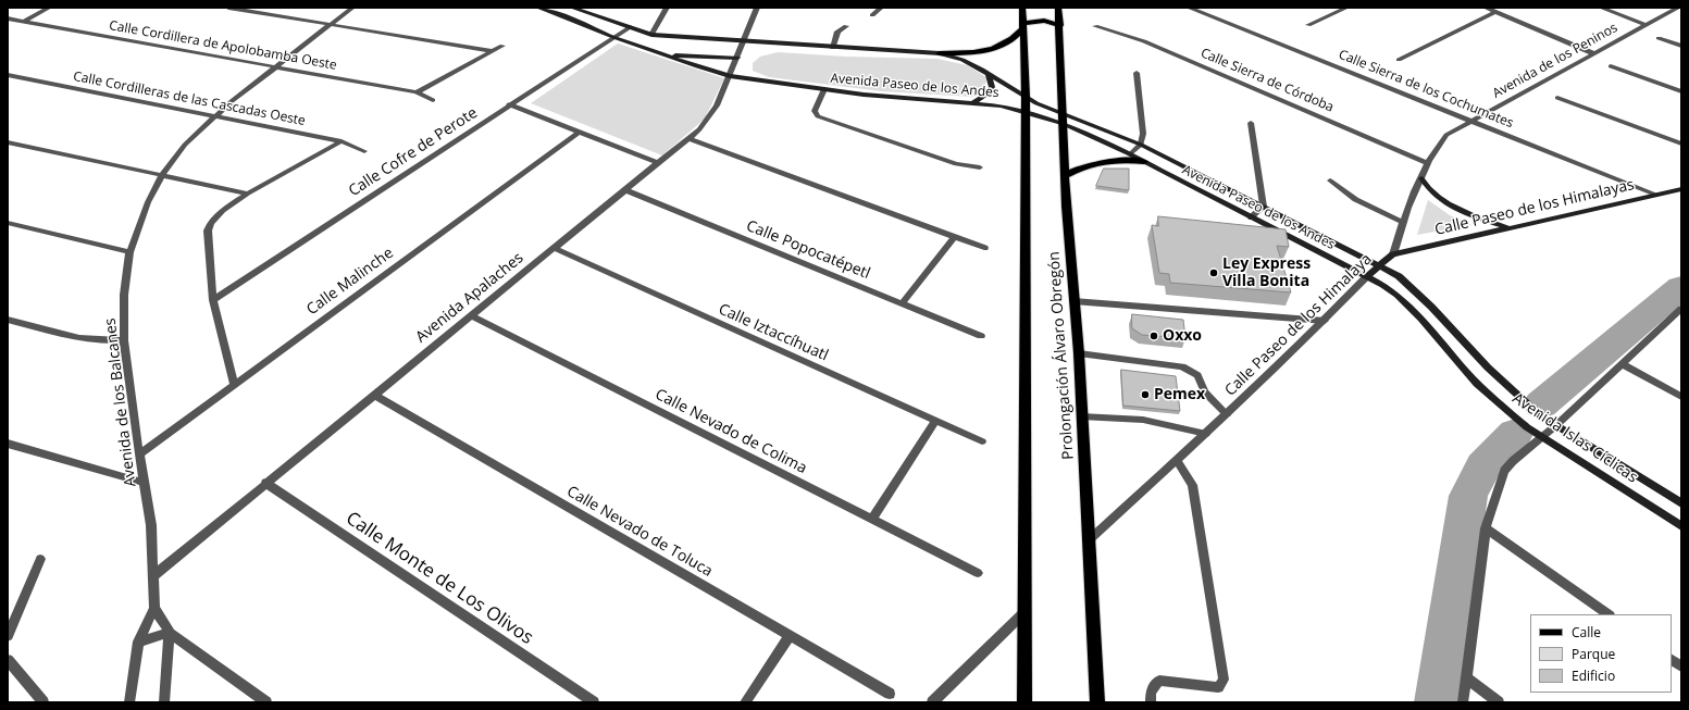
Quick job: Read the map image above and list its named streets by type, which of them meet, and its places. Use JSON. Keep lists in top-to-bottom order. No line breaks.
{"streets":{"main road":["Prolongación Álvaro Obregón"],"street":["Calle Cordillera de Apolobamba Oeste","Avenida de los Peninos","Calle Sierra de Córdoba","Avenida Paseo de los Andes","Calle Sierra de los Cochumates","Calle Cordilleras de las Cascadas Oeste","Calle Cofre de Perote","Calle Paseo de los Himalayas","Calle Popocatépetl","Calle Malinche","Avenida Apalaches","Calle Paseo de los Himalaya","Calle Iztaccíhuatl","Avenida de los Balcanes","Calle Nevado de Colima","Avenida Islas Cíclicas","Calle Nevado de Toluca","Calle Monte de Los Olivos"]},"crossings":[["Calle Cordillera de Apolobamba Oeste","Avenida de los Balcanes"],["Avenida de los Peninos","Calle Sierra de Córdoba"],["Avenida de los Peninos","Calle Sierra de los Cochumates"],["Avenida de los Peninos","Calle Paseo de los Himalayas"],["Avenida de los Peninos","Calle Paseo de los Himalaya"],["Avenida Paseo de los Andes","Calle Cofre de Perote"],["Avenida Paseo de los Andes","Avenida Apalaches"],["Avenida Paseo de los Andes","Calle Paseo de los Himalaya"],["Avenida Paseo de los Andes","Prolongación Álvaro Obregón"],["Avenida Paseo de los Andes","Avenida Islas Cíclicas"],["Calle Sierra de los Cochumates","Calle Paseo de los Himalayas"],["Calle Cordilleras de las Cascadas Oeste","Avenida de los Balcanes"],["Calle Paseo de los Himalayas","Calle Paseo de los Himalaya"],["Calle Popocatépetl","Avenida Apalaches"],["Calle Malinche","Avenida de los Balcanes"],["Avenida Apalaches","Calle Iztaccíhuatl"],["Avenida Apalaches","Avenida de los Balcanes"],["Avenida Apalaches","Calle Nevado de Colima"],["Avenida Apalaches","Calle Nevado de Toluca"],["Avenida Apalaches","Calle Monte de Los Olivos"],["Calle Paseo de los Himalaya","Prolongación Álvaro Obregón"],["Calle Paseo de los Himalaya","Avenida Islas Cíclicas"]],"places":["Ley Express Villa Bonita","Oxxo","Pemex"],"legend":["Calle","Parque","Edificio"]}
